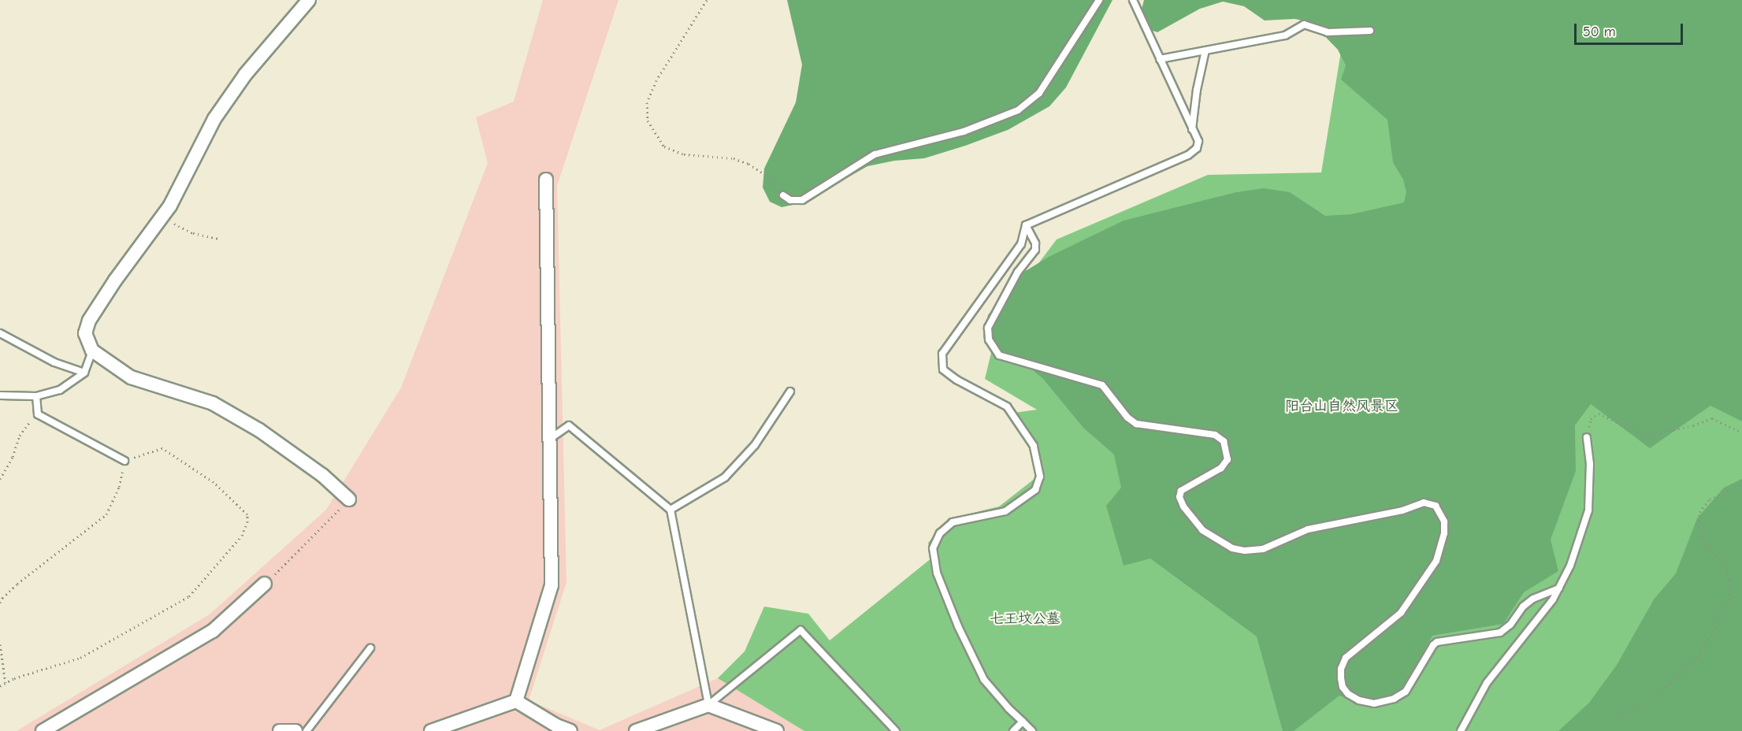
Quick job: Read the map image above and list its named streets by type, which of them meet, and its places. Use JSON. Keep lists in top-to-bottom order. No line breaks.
{"parks":["阳台山自然风景区","七王坟公墓"],"scale_bar":"50 m"}
